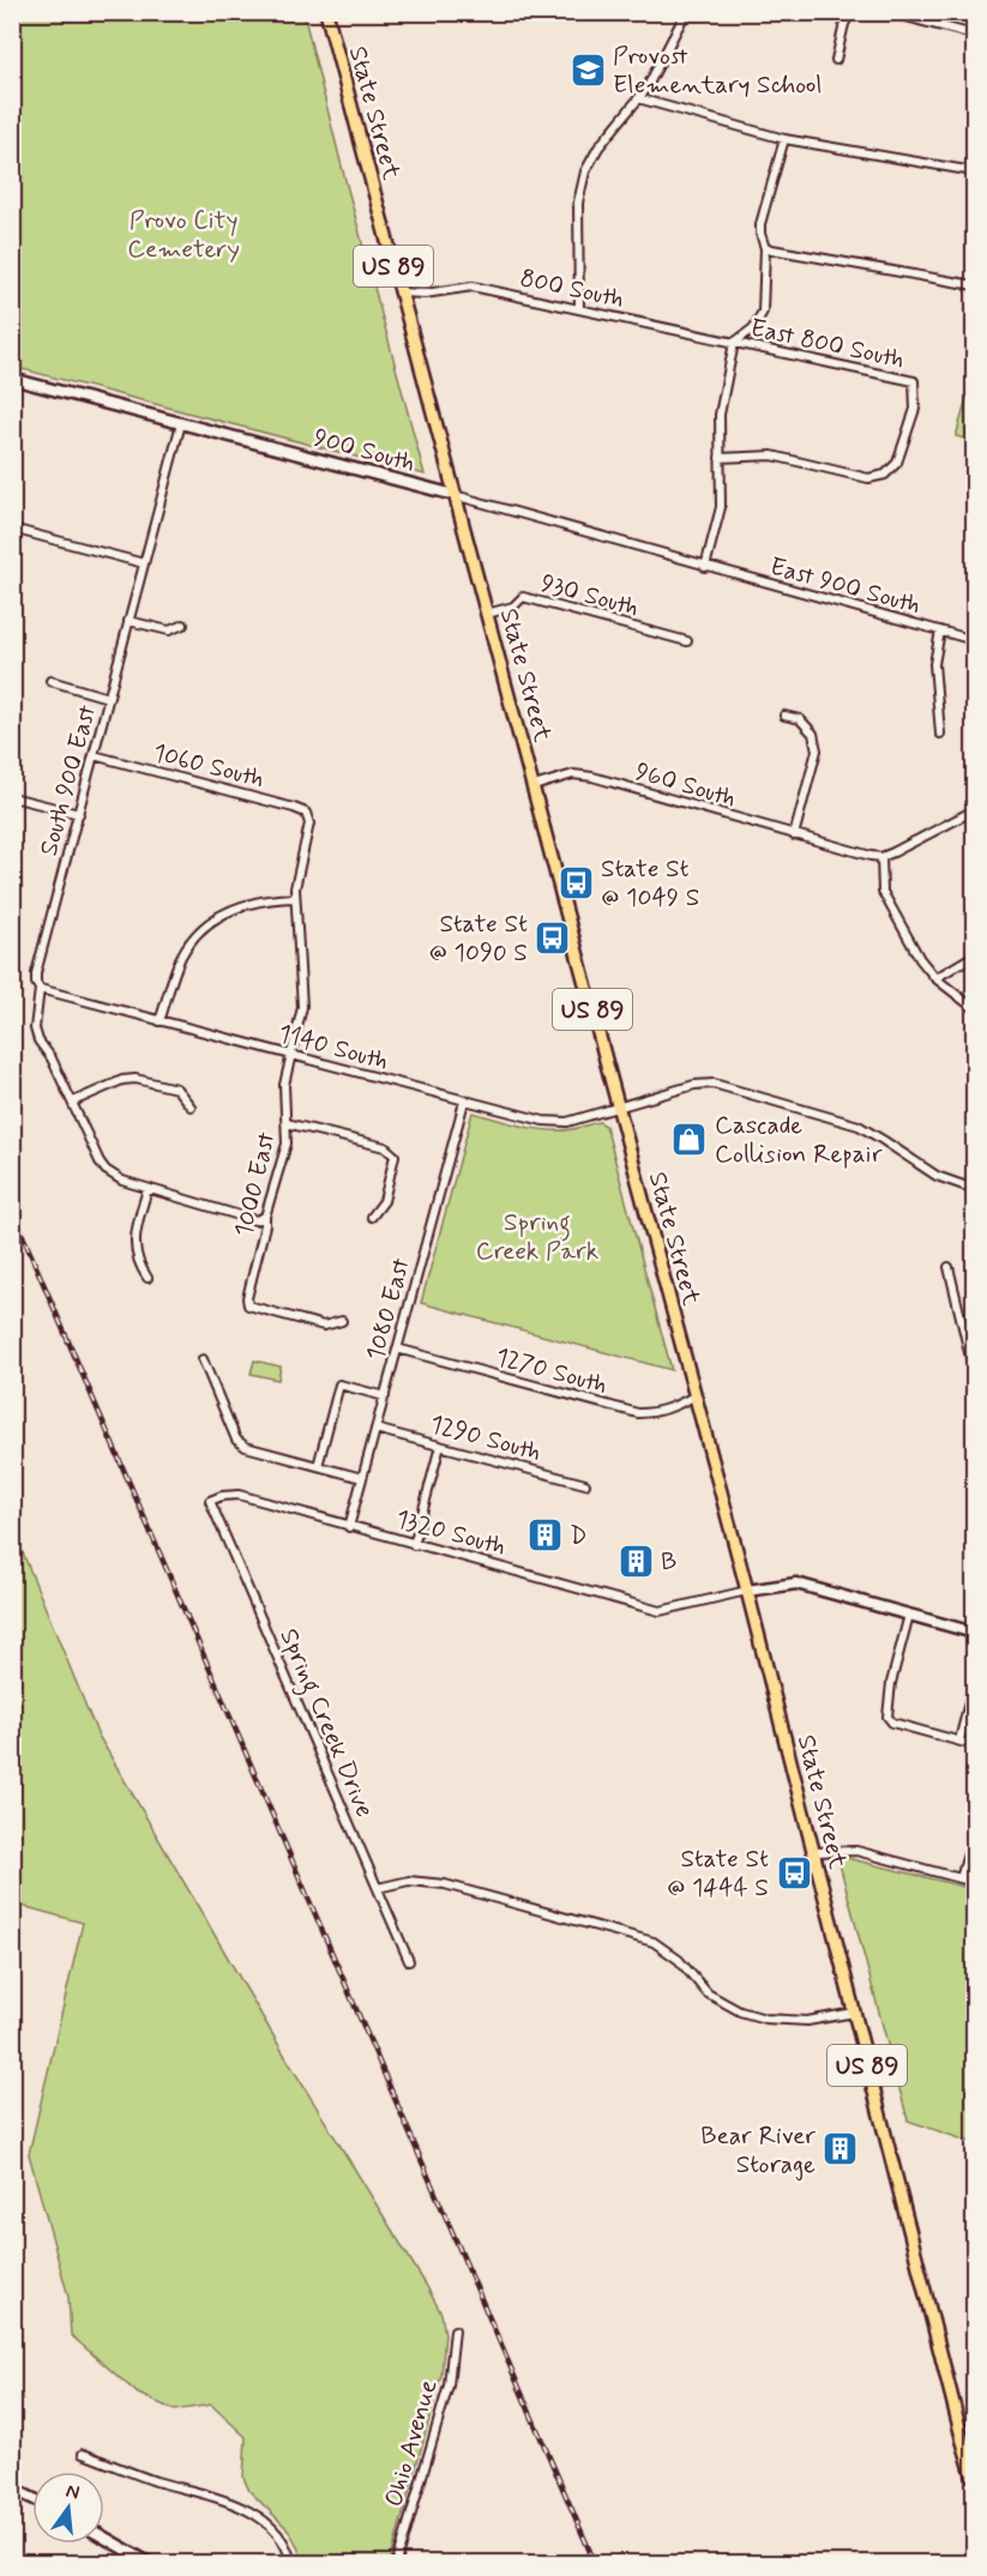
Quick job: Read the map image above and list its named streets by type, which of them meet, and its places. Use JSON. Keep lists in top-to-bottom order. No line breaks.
{"streets":{"main road":["State Street","US 89"],"street":["800 South","East 800 South","900 South","East 900 South","930 South","1060 South","South 900 East","960 South","1140 South","1000 East","1080 East","1270 South","1290 South","1320 South","Spring Creek Drive","Ohio Avenue"]},"crossings":[["State Street","800 South"],["State Street","900 South"],["State Street","930 South"],["State Street","960 South"],["State Street","1140 South"],["State Street","1270 South"],["State Street","1320 South"],["800 South","East 800 South"],["900 South","East 900 South"],["900 South","South 900 East"],["1060 South","South 900 East"],["1060 South","1000 East"],["South 900 East","1140 South"],["1140 South","1000 East"],["1140 South","1080 East"],["1080 East","1270 South"],["1080 East","1290 South"],["1080 East","1320 South"],["1320 South","Spring Creek Drive"]],"parks":["Provo City Cemetery","Spring Creek Park"],"places":{"school or university":["Provost Elementary School"],"bus stop":["State St @ 1049 S","State St @ 1090 S","State St @ 1444 S"],"shop":["Cascade Collision Repair"],"building":["D","B","Bear River Storage"]},"north":"top"}
